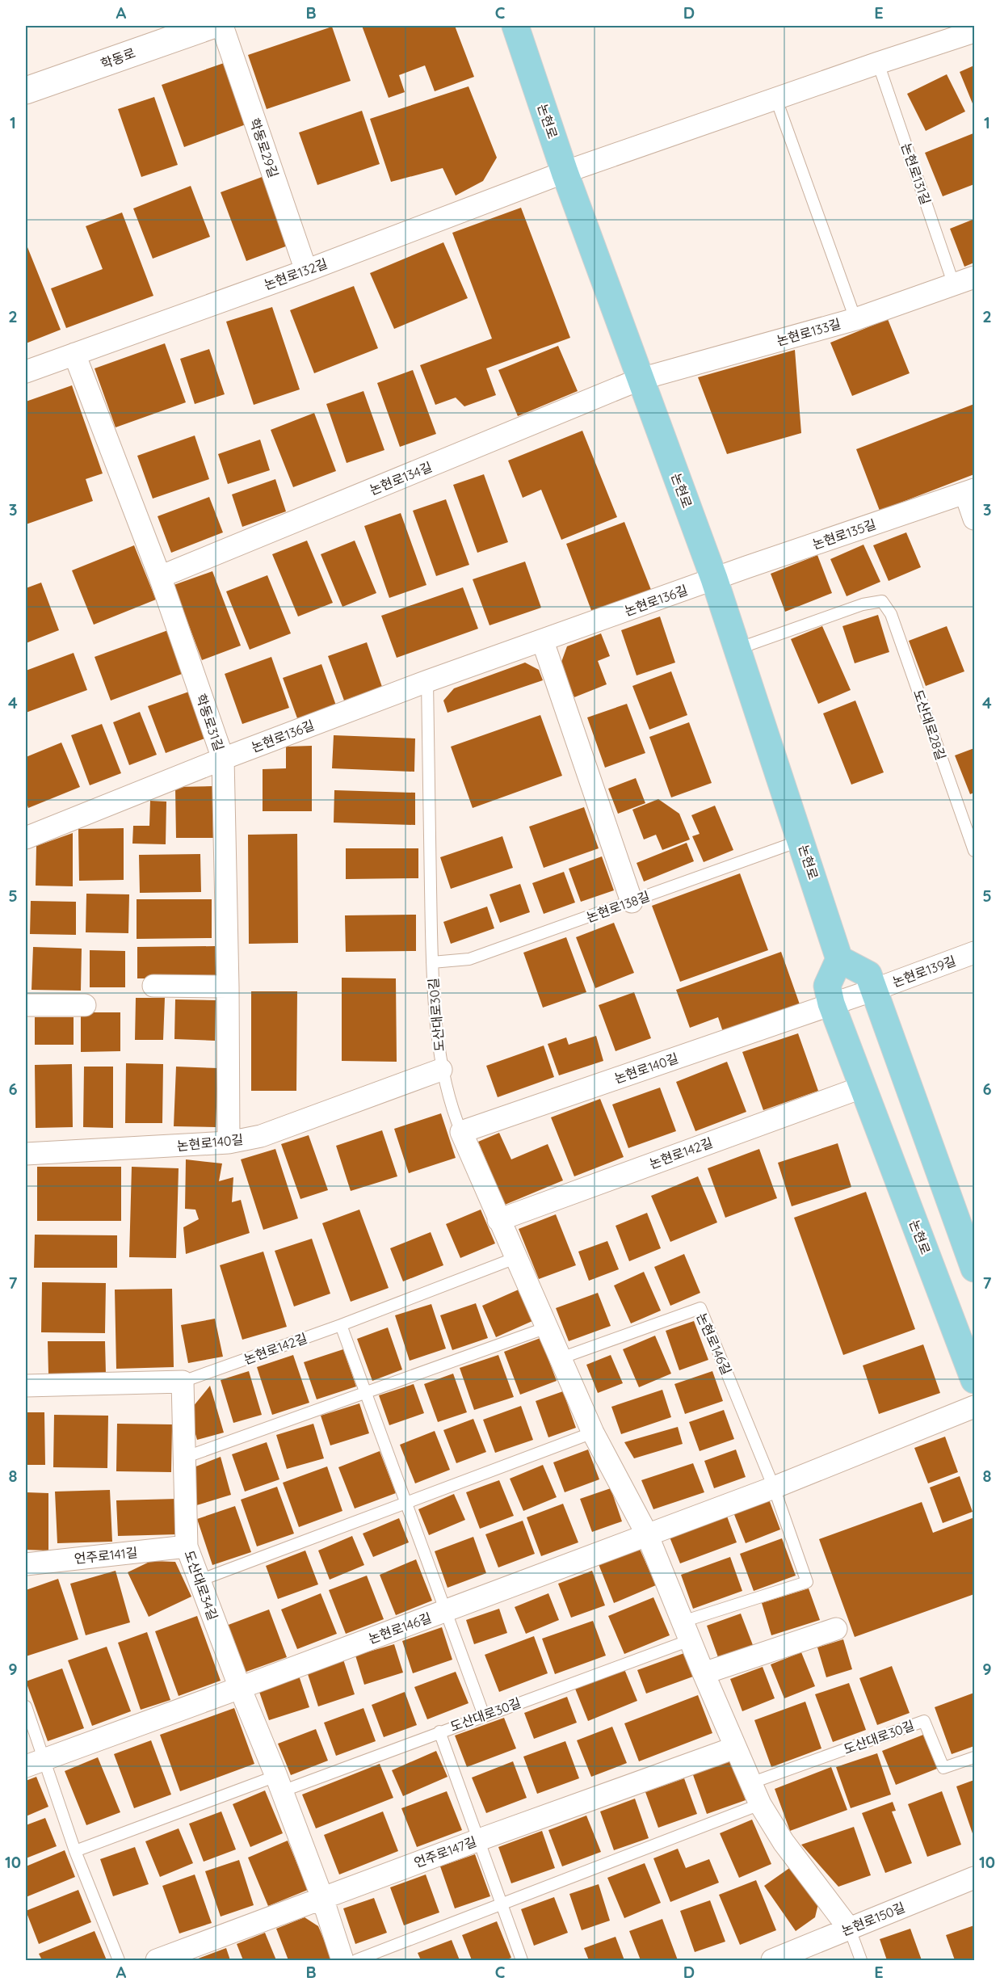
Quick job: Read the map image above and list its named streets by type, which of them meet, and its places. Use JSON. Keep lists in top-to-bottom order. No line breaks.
{"streets":{"main road":["학동로","논현로"],"street":["학동로29길","논현로132길","논현로133길","논현로134길","논현로135길","논현로136길","학동로31길","논현로139길","도산대로30길","논현로140길","논현로142길","논현로146길","언주로141길","도산대로34길","언주로147길","논현로150길"],"lane":["논현로131길","도산대로28길","논현로138길"]},"crossings":[["논현로","논현로132길"],["논현로","논현로133길"],["논현로","논현로134길"],["논현로","논현로135길"],["논현로","논현로136길"],["논현로","도산대로28길"],["논현로","논현로138길"],["논현로","논현로139길"],["논현로","논현로140길"],["논현로","논현로142길"],["학동로29길","논현로132길"],["논현로131길","논현로133길"],["논현로132길","학동로31길"],["논현로133길","논현로134길"],["논현로134길","학동로31길"],["논현로135길","논현로136길"],["논현로136길","학동로31길"],["논현로136길","도산대로30길"],["학동로31길","논현로140길"],["논현로138길","도산대로30길"],["논현로139길","논현로140길"],["도산대로30길","논현로140길"],["도산대로30길","논현로142길"],["도산대로30길","논현로146길"],["도산대로30길","도산대로34길"],["도산대로30길","언주로147길"],["도산대로30길","논현로150길"],["논현로142길","도산대로34길"],["논현로146길","도산대로34길"],["언주로141길","도산대로34길"],["도산대로34길","언주로147길"]],"grid":{"columns":["A","B","C","D","E"],"rows":["1","2","3","4","5","6","7","8","9","10"]}}
